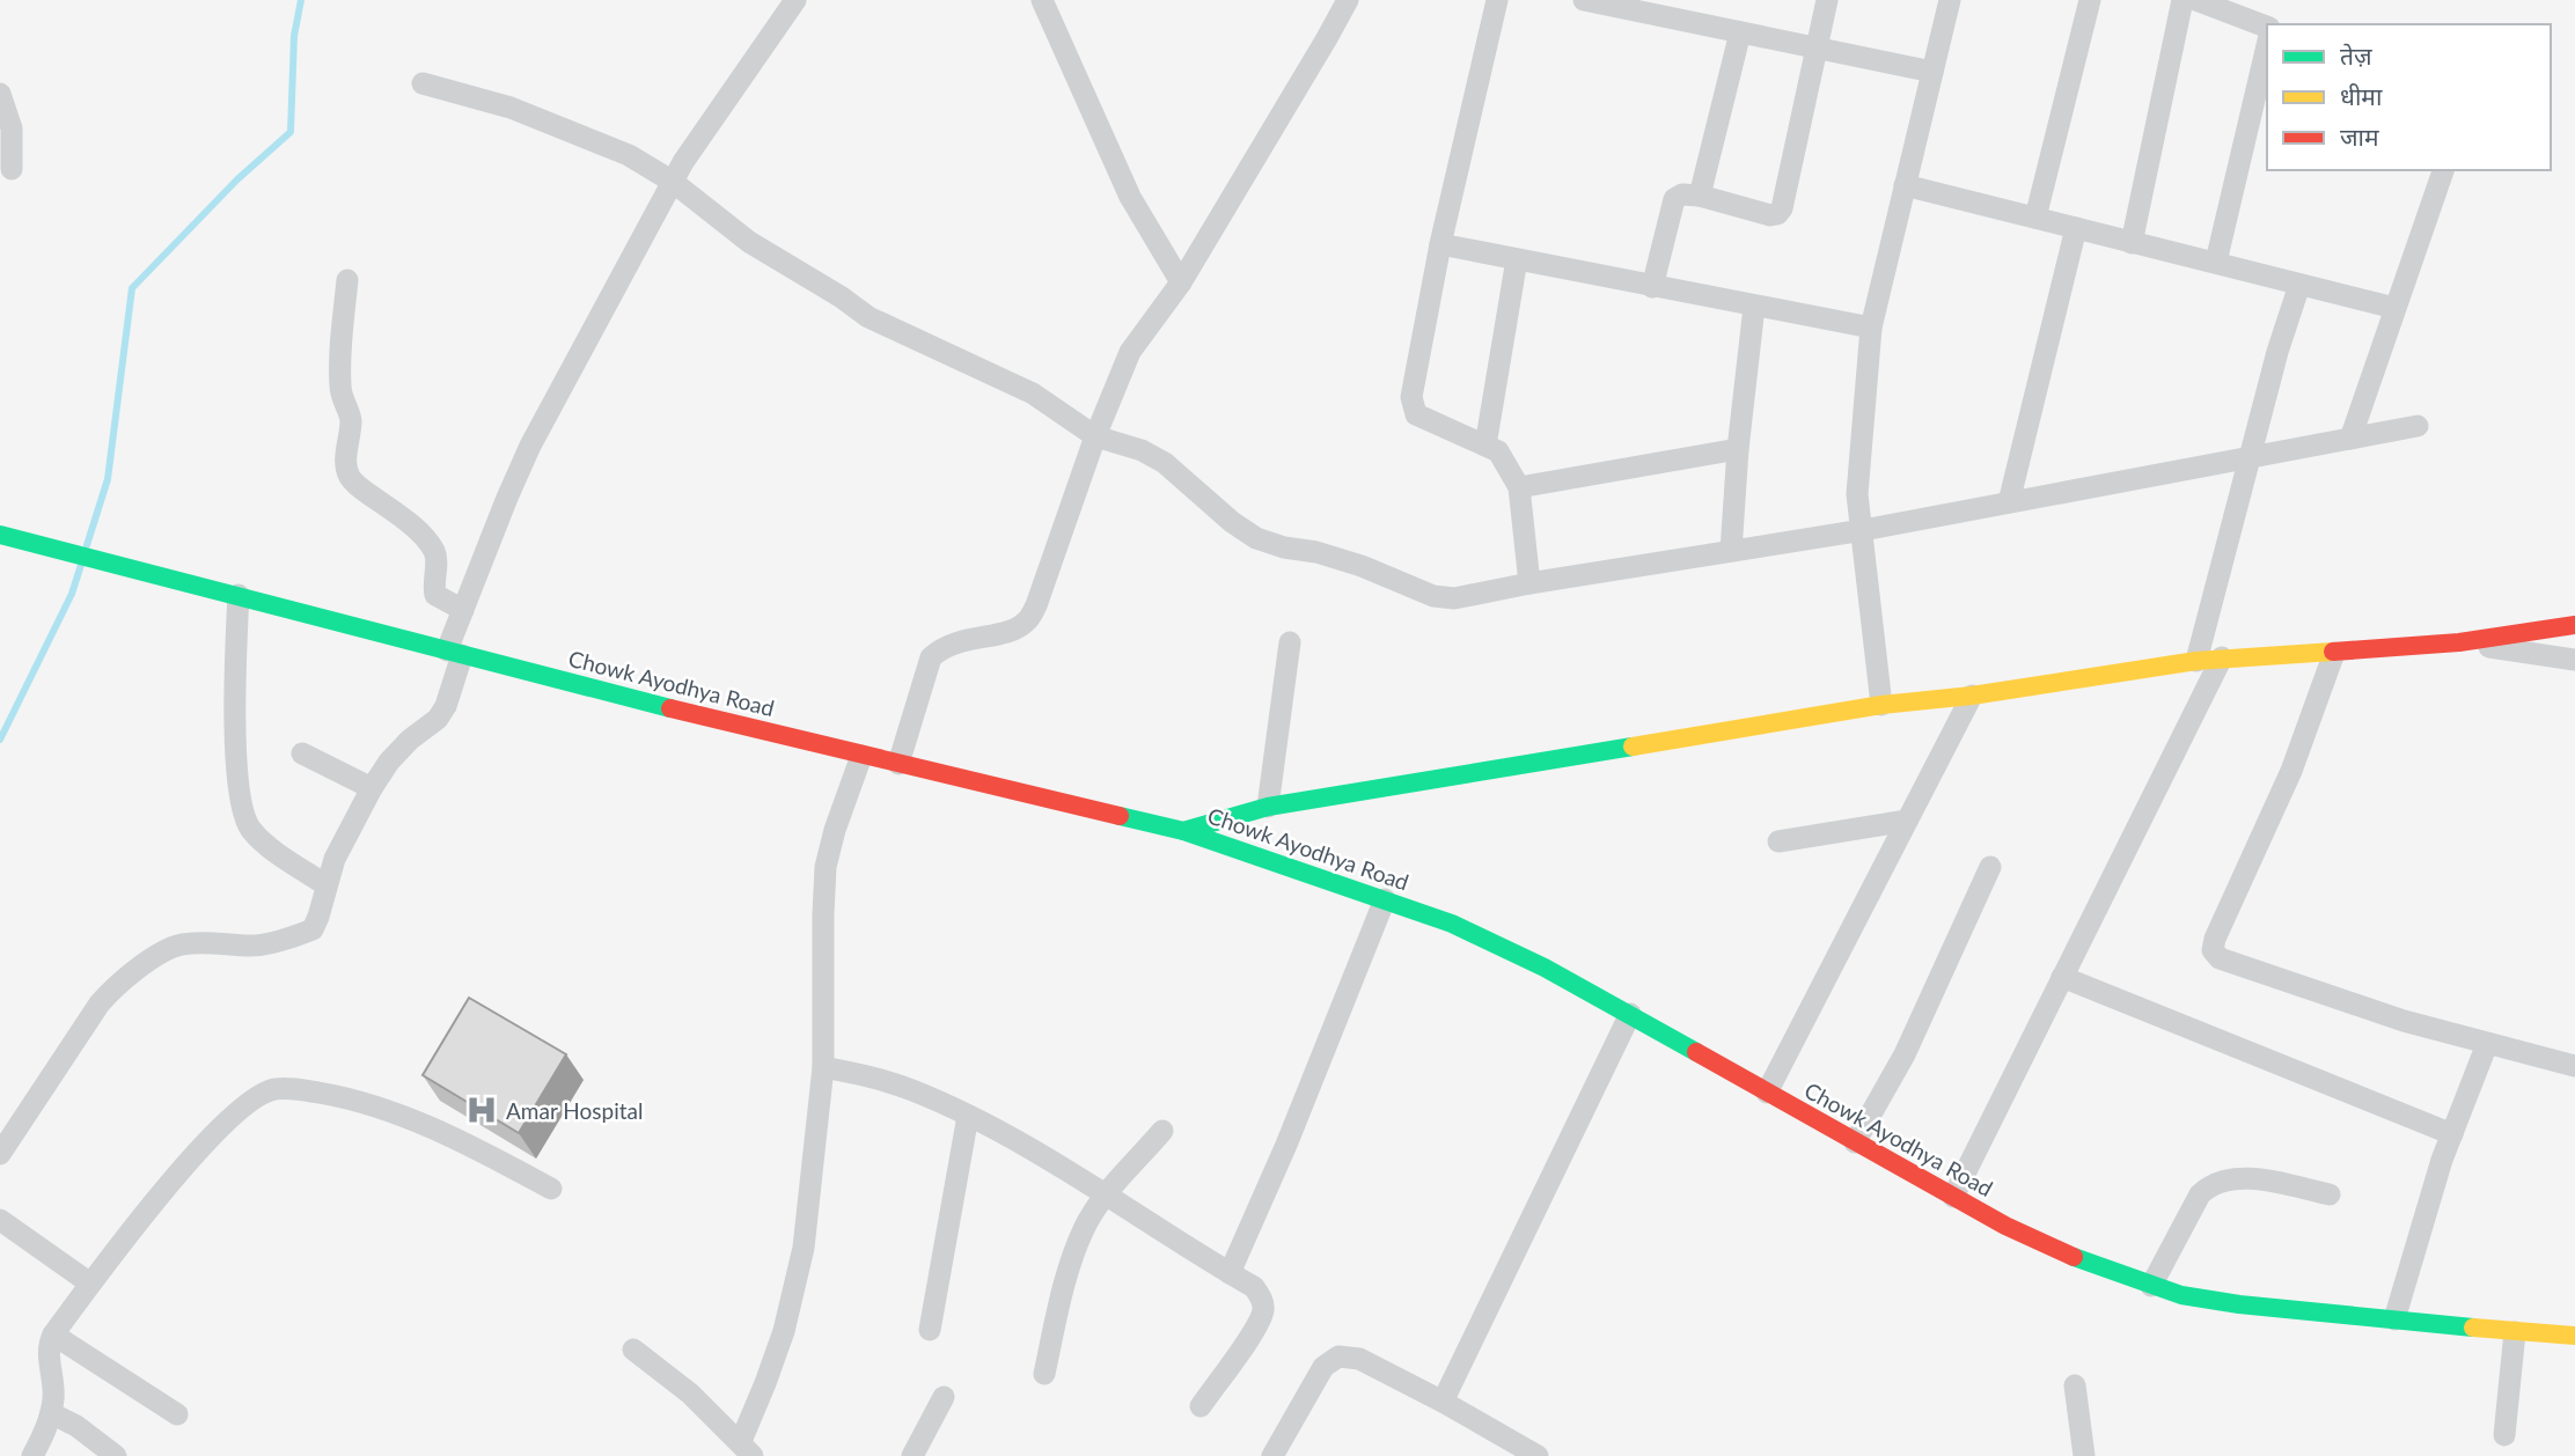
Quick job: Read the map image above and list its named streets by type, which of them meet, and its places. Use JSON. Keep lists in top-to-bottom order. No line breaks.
{"streets":{"main road":["Chowk Ayodhya Road"]},"places":{"hospital":["Amar Hospital"]},"legend":["तेज़","धीमा","जाम"]}
